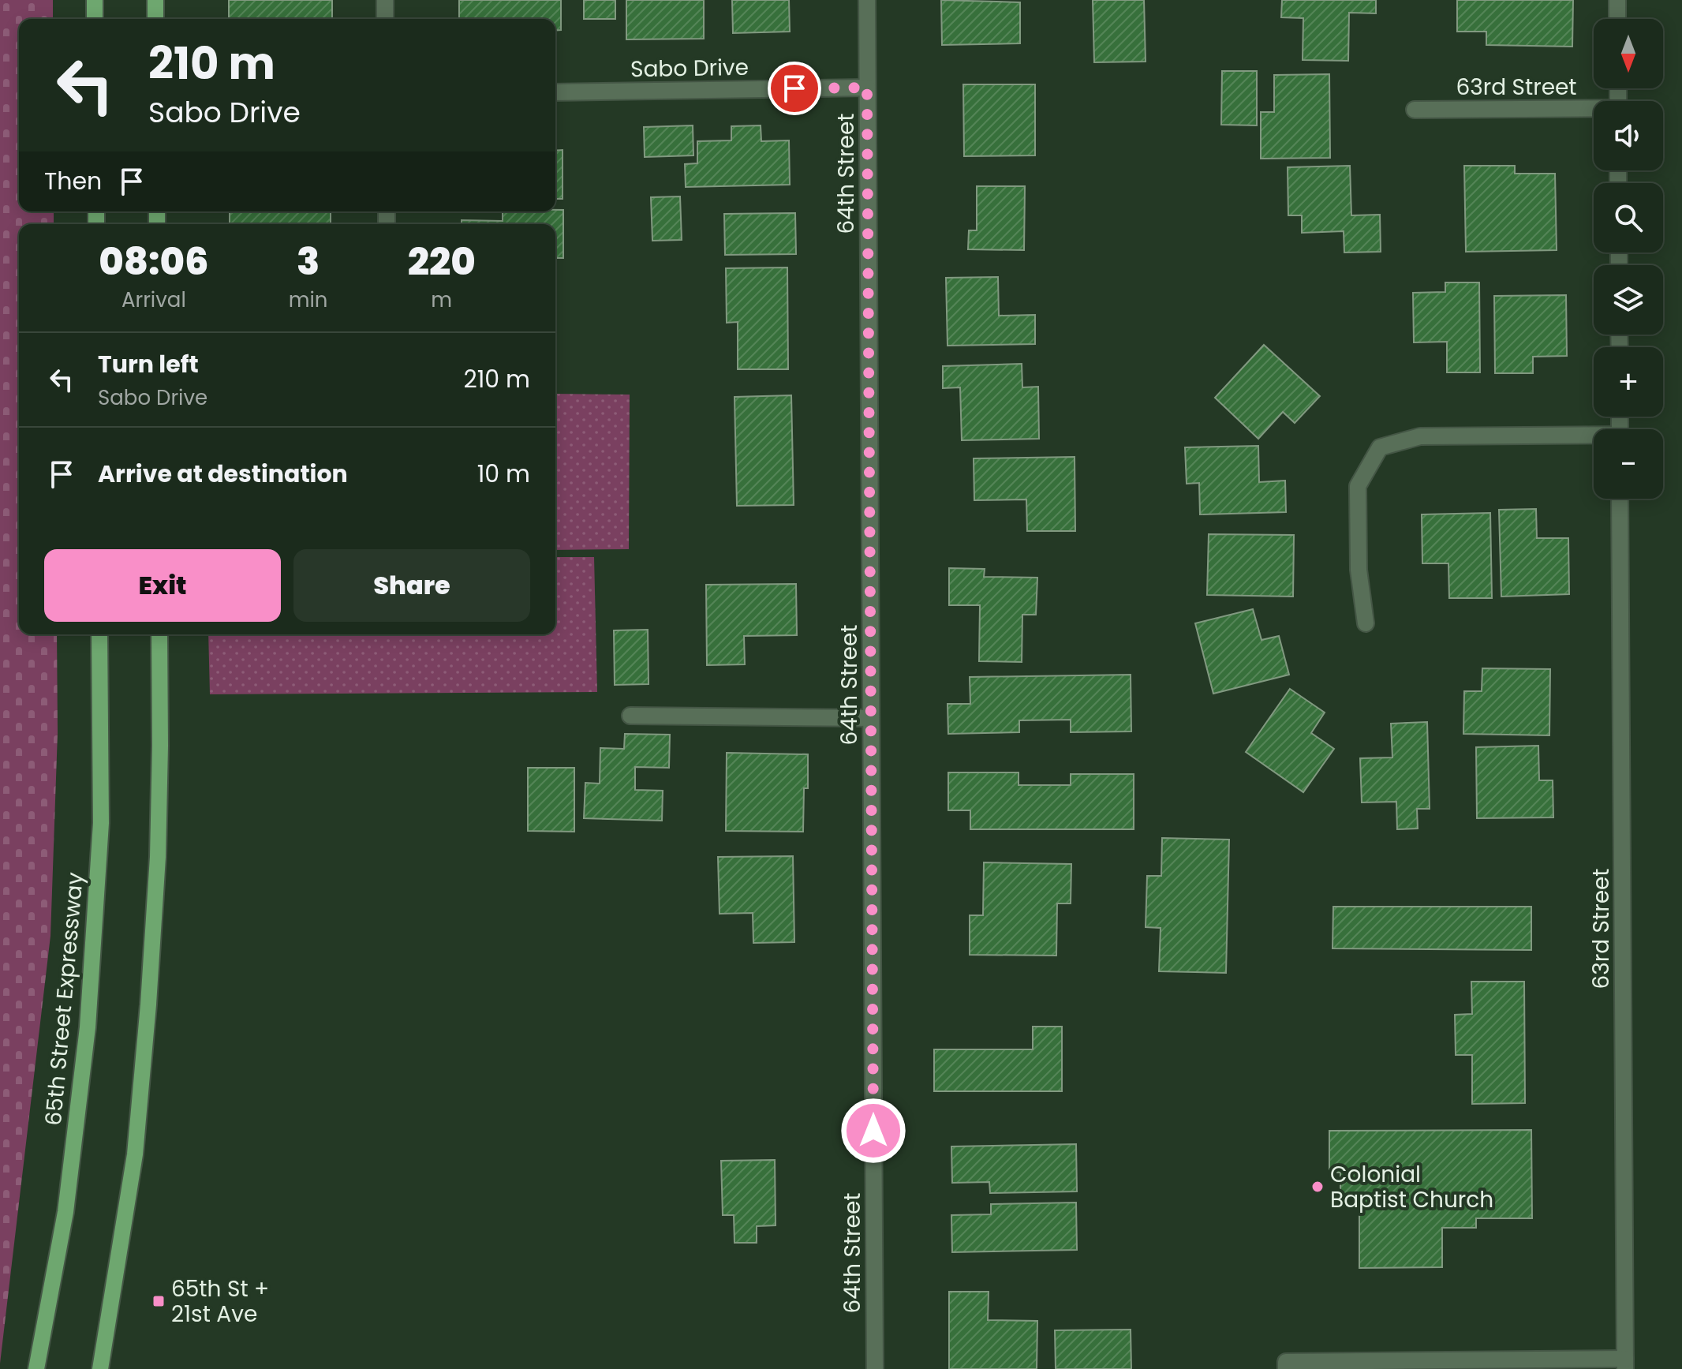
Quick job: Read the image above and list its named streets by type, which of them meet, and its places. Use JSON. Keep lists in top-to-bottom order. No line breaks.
{"streets":{"main road":["65th Street Expressway"],"street":["Sabo Drive","63rd Street","64th Street"]},"crossings":[["Sabo Drive","64th Street"]],"places":{"other":["Colonial Baptist Church"],"transit":["65th St + 21st Ave"]},"north":"bottom","page":{"map_buttons":["+","−"],"turn":["210 m","Sabo Drive"],"then":"Then","eta":["08:06","Arrival","3","min","220","m"],"list":[{"name":"Turn left","note":"Sabo Drive","value":"210 m"},{"name":"Arrive at destination","value":"10 m"}],"buttons":["Exit","Share"]}}
